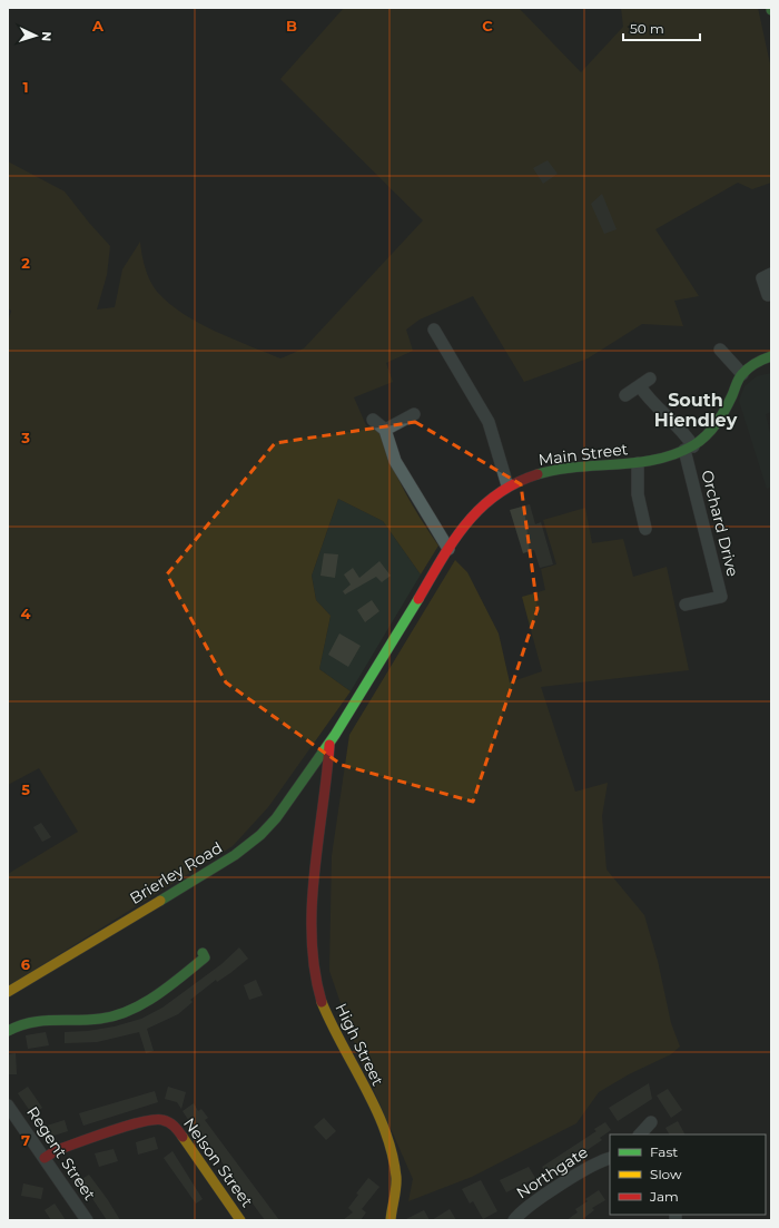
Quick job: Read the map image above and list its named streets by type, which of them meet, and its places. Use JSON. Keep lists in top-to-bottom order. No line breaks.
{"streets":{"street":["Main Street","Orchard Drive","Brierley Road","High Street","Regent Street","Nelson Street","Northgate"]},"crossings":[["Main Street","Orchard Drive"],["Main Street","Brierley Road"],["Main Street","High Street"],["Brierley Road","High Street"],["Regent Street","Nelson Street"]],"districts":["South Hiendley"],"legend":["Fast","Slow","Jam"],"scale_bar":"50 m","north":"right","grid":{"columns":["A","B","C"],"rows":["1","2","3","4","5","6","7"]}}
